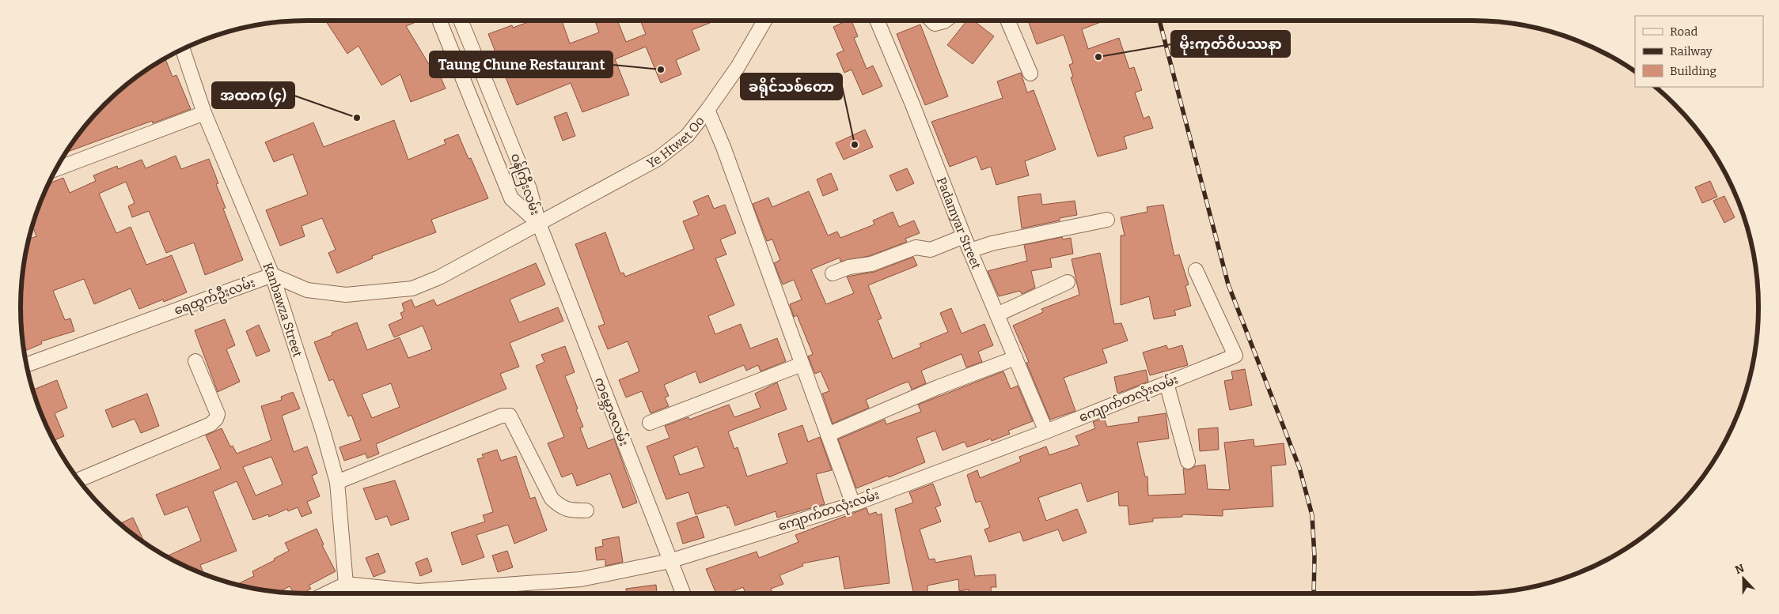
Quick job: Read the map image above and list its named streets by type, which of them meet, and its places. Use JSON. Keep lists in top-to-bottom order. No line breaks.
{"streets":{"street":["Ye Htwet Oo","ဝန်ကြီးလမ်း","Padamyar Street","ရေထွက်ဦးလမ်း","Kanbawza Street","ကျောက်တလုံးလမ်း","ကမ္ဘောဇလမ်း"]},"crossings":[["Ye Htwet Oo","ဝန်ကြီးလမ်း"],["Ye Htwet Oo","ရေထွက်ဦးလမ်း"],["Ye Htwet Oo","ကမ္ဘောဇလမ်း"],["ဝန်ကြီးလမ်း","ရေထွက်ဦးလမ်း"],["ဝန်ကြီးလမ်း","ကမ္ဘောဇလမ်း"],["Padamyar Street","ကျောက်တလုံးလမ်း"],["ရေထွက်ဦးလမ်း","Kanbawza Street"],["ရေထွက်ဦးလမ်း","ကမ္ဘောဇလမ်း"],["Kanbawza Street","ကျောက်တလုံးလမ်း"],["ကျောက်တလုံးလမ်း","ကမ္ဘောဇလမ်း"]],"places":["မိုးကုတ်ဝိပဿနာ","Taung Chune Restaurant","အထက (၄)","ခရိုင်သစ်တော"],"legend":["Road","Railway","Building"],"north":"top"}
